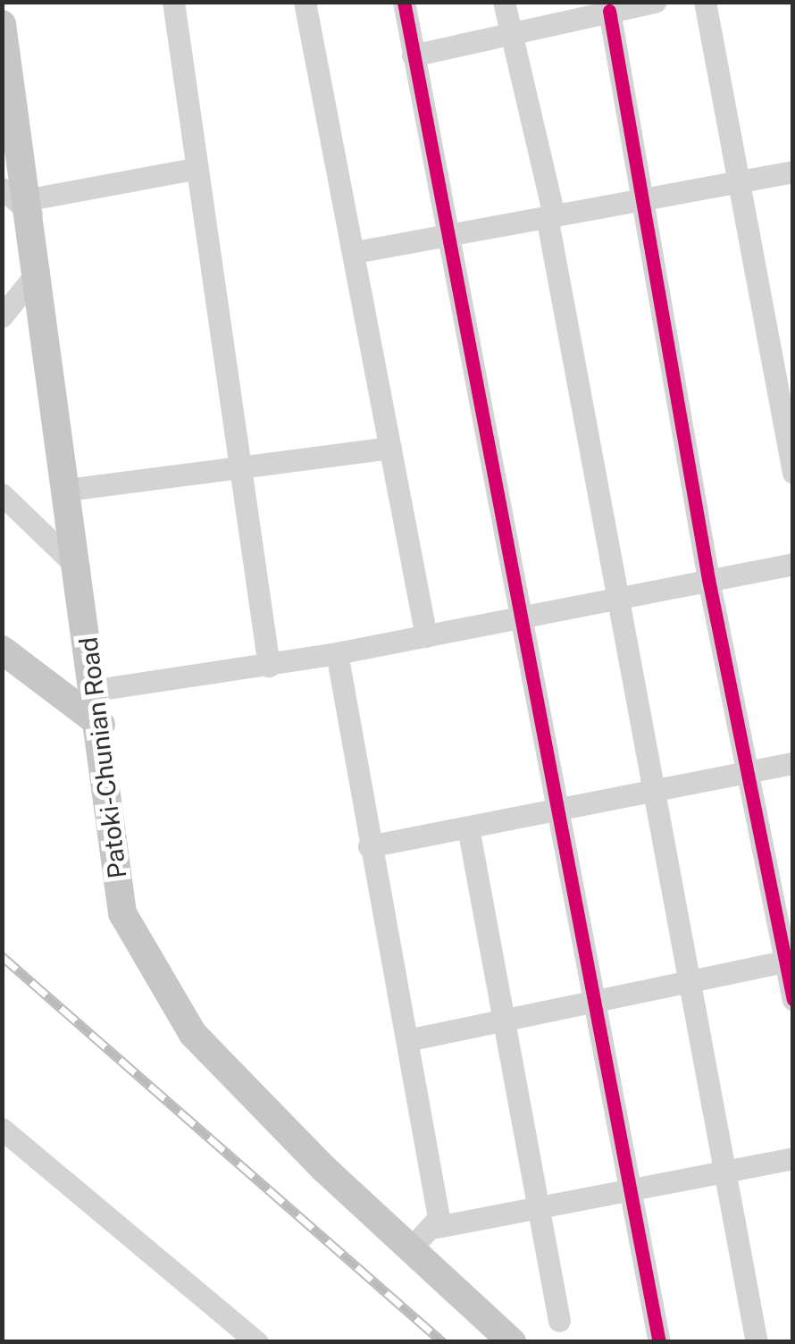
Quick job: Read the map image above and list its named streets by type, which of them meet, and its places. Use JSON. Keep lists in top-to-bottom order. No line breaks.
{"streets":{"main road":["Patoki-Chunian Road"]}}
